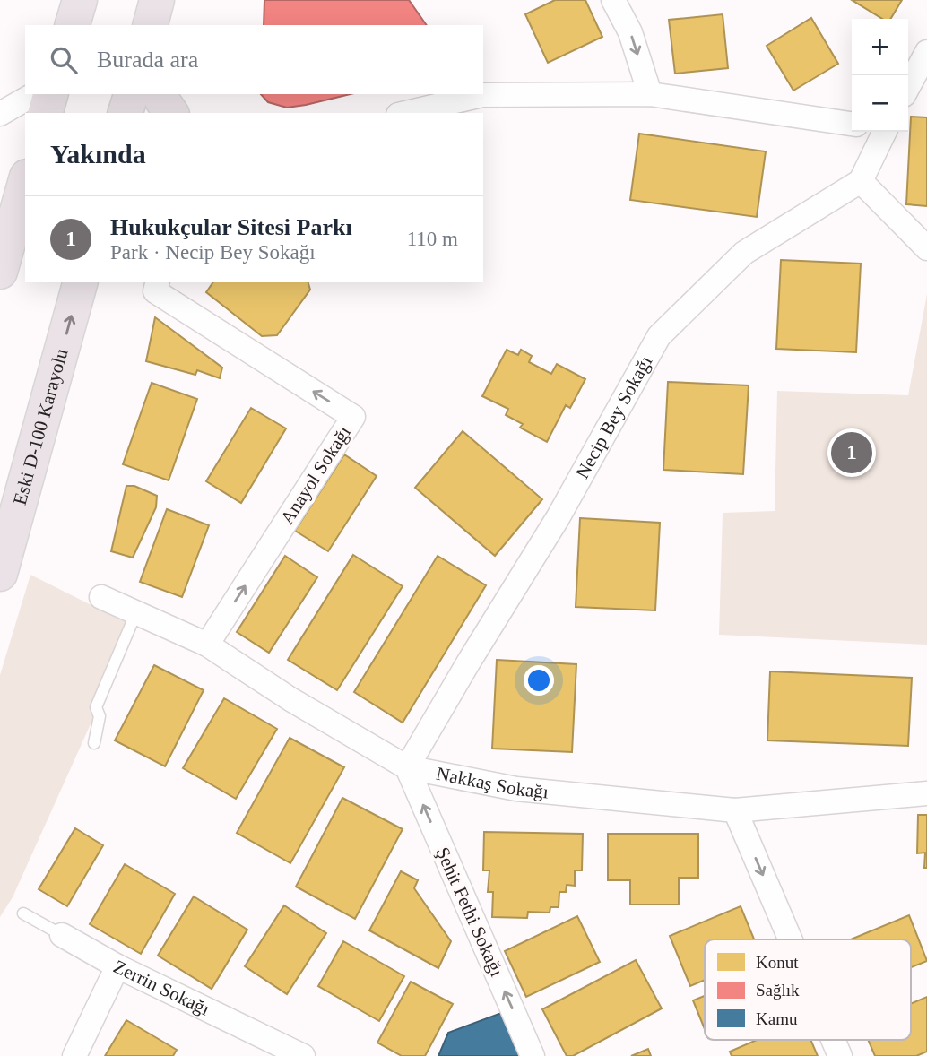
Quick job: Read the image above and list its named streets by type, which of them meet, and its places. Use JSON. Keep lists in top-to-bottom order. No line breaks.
{"streets":{"highway":["Eski D-100 Karayolu"],"street":["Necip Bey Sokağı","Anayol Sokağı","Nakkaş Sokağı","Şehit Fethi Sokağı","Zerrin Sokağı"]},"crossings":[["Necip Bey Sokağı","Nakkaş Sokağı"],["Necip Bey Sokağı","Şehit Fethi Sokağı"],["Anayol Sokağı","Nakkaş Sokağı"],["Nakkaş Sokağı","Şehit Fethi Sokağı"]],"one_way":["Eski D-100 Karayolu","Şehit Fethi Sokağı"],"legend":["Konut","Sağlık","Kamu"],"page":{"map_buttons":["+","−"],"search":"Burada ara","heading":"Yakında","list":[{"mark":"1","name":"Hukukçular Sitesi Parkı","note":"Park · Necip Bey Sokağı","value":"110 m"}],"pins":"1"}}
